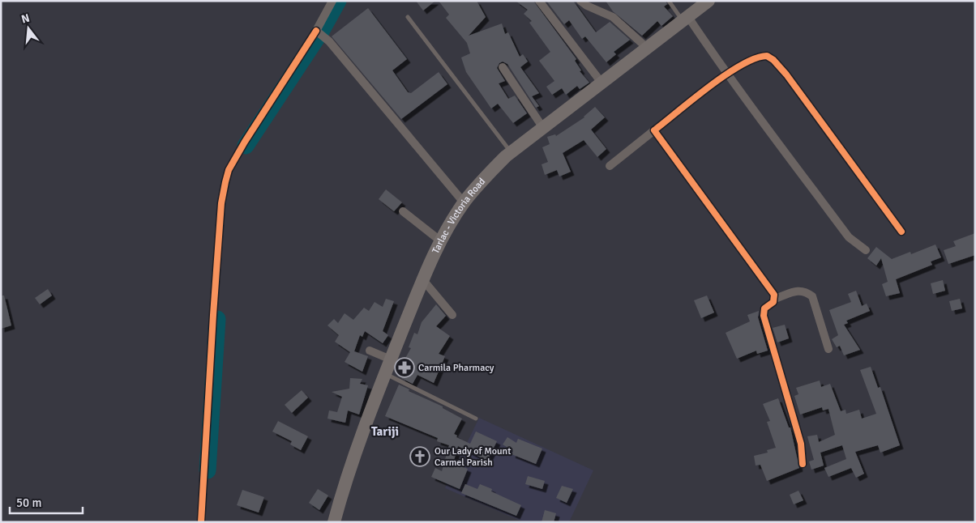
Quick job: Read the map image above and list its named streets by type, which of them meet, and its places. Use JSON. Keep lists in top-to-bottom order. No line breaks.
{"streets":{"main road":["Tarlac - Victoria Road"]},"districts":["Tariji"],"places":{"pharmacy":["Carmila Pharmacy"],"church":["Our Lady of Mount Carmel Parish"]},"scale_bar":"50 m","north":"top"}
